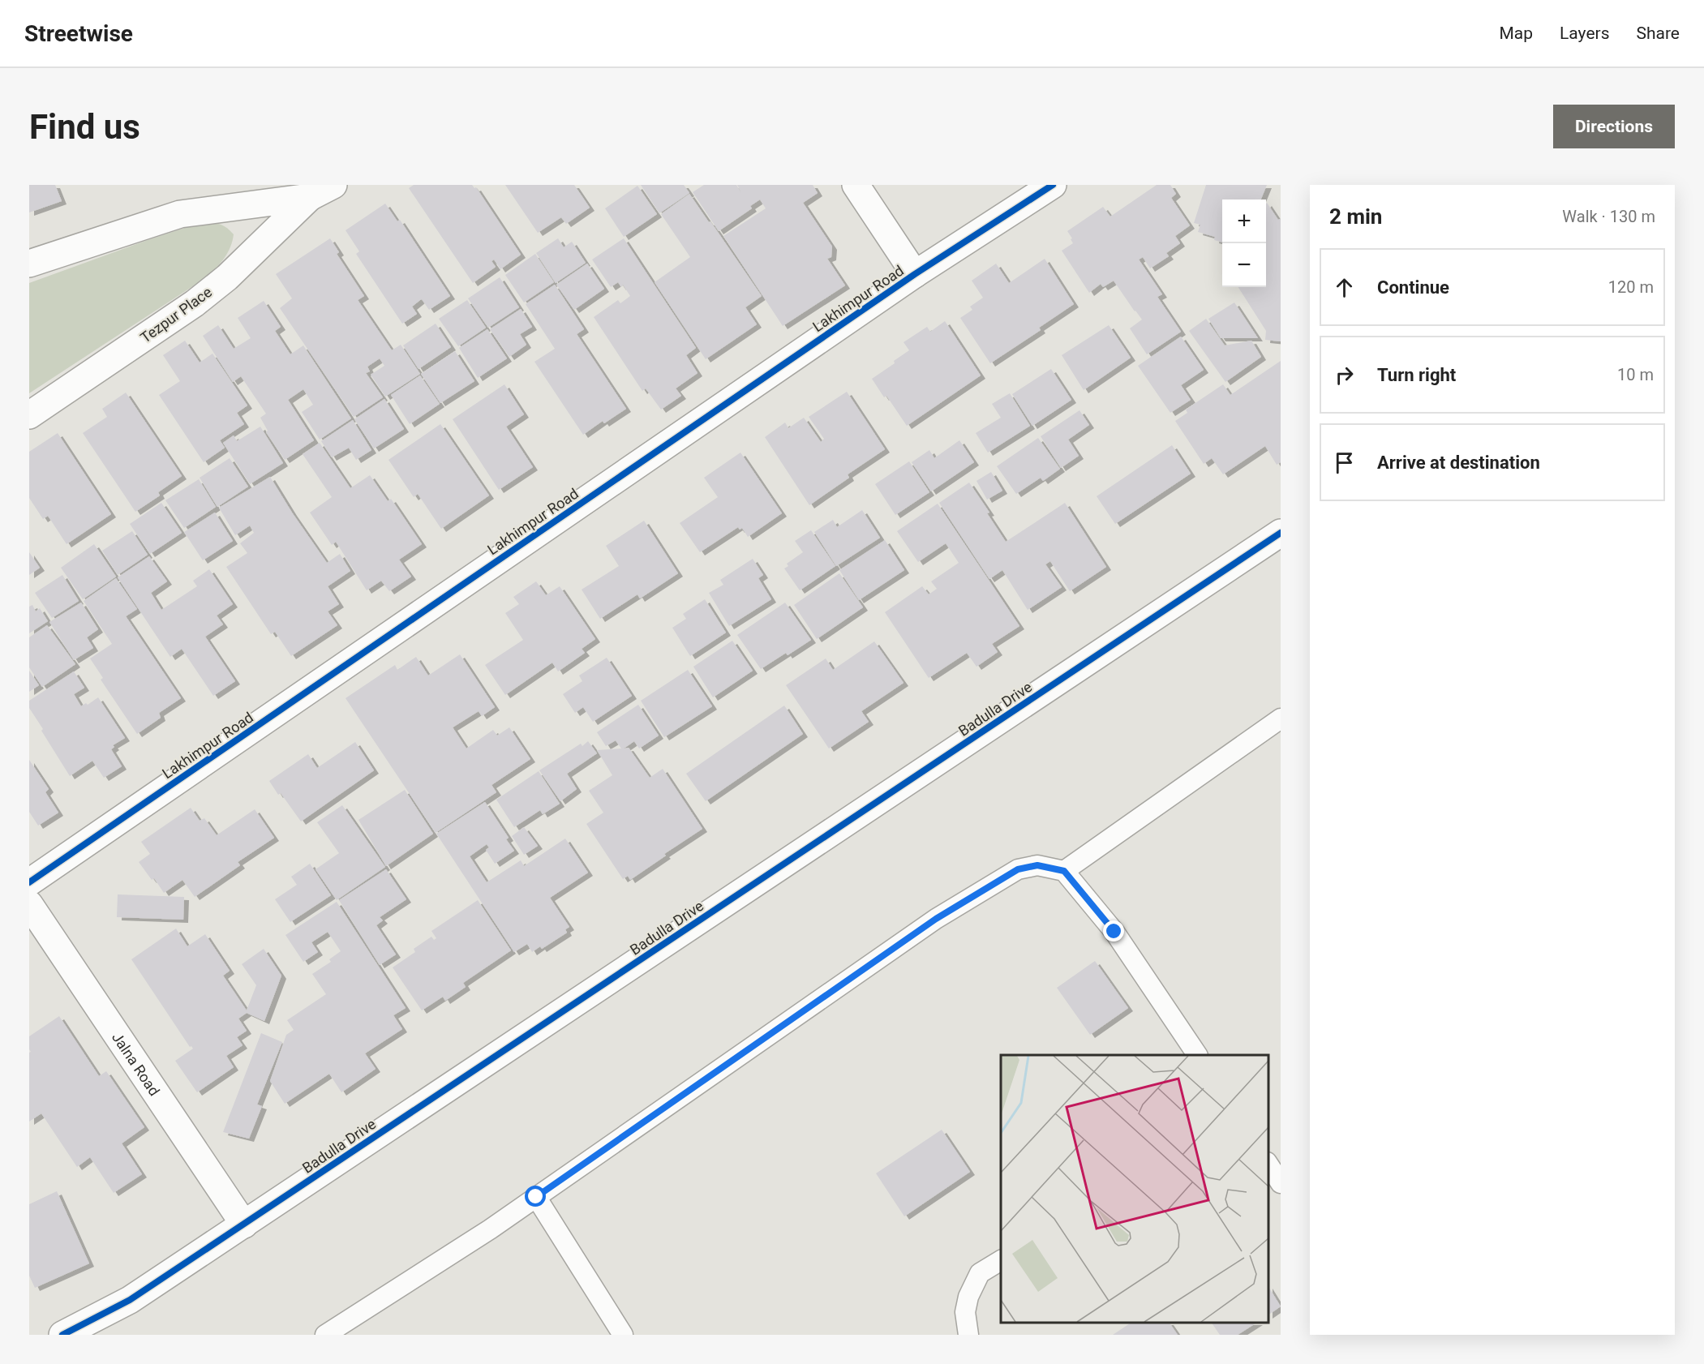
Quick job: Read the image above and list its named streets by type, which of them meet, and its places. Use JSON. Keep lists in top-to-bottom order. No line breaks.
{"streets":{"street":["Lakhimpur Road","Tezpur Place","Badulla Drive","Jalna Road"]},"crossings":[["Badulla Drive","Jalna Road"]],"page":{"header":"Streetwise","nav":["Map","Layers","Share"],"buttons":"Directions","title":"Find us","heading":["2 min","Walk · 130 m"],"map_buttons":["+","−"],"list":[["Continue","120 m"],["Turn right","10 m"],"Arrive at destination"]}}
